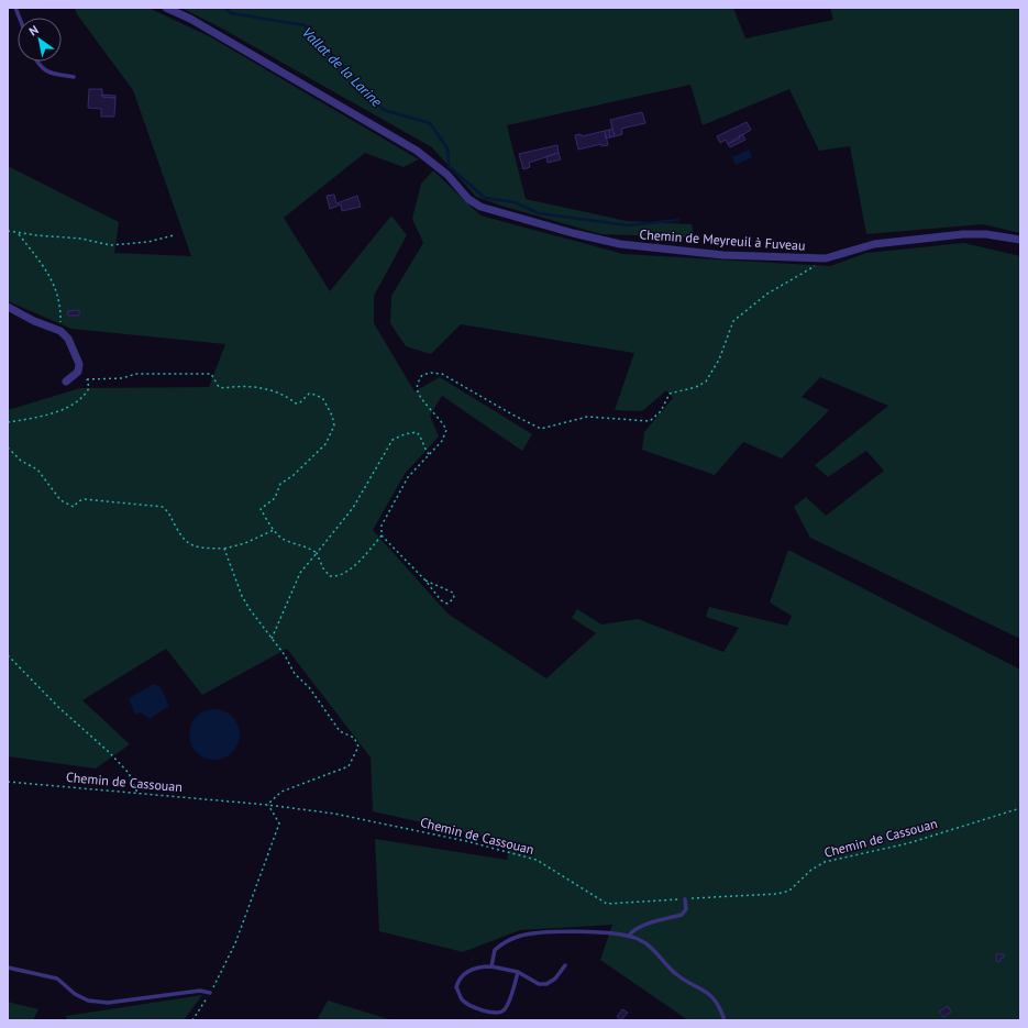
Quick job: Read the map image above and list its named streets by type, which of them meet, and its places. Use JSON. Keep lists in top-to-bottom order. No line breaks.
{"streets":{"street":["Chemin de Meyreuil à Fuveau"],"path":["Chemin de Cassouan"]},"water":["Vallat de la Larine"],"north":"top left"}
